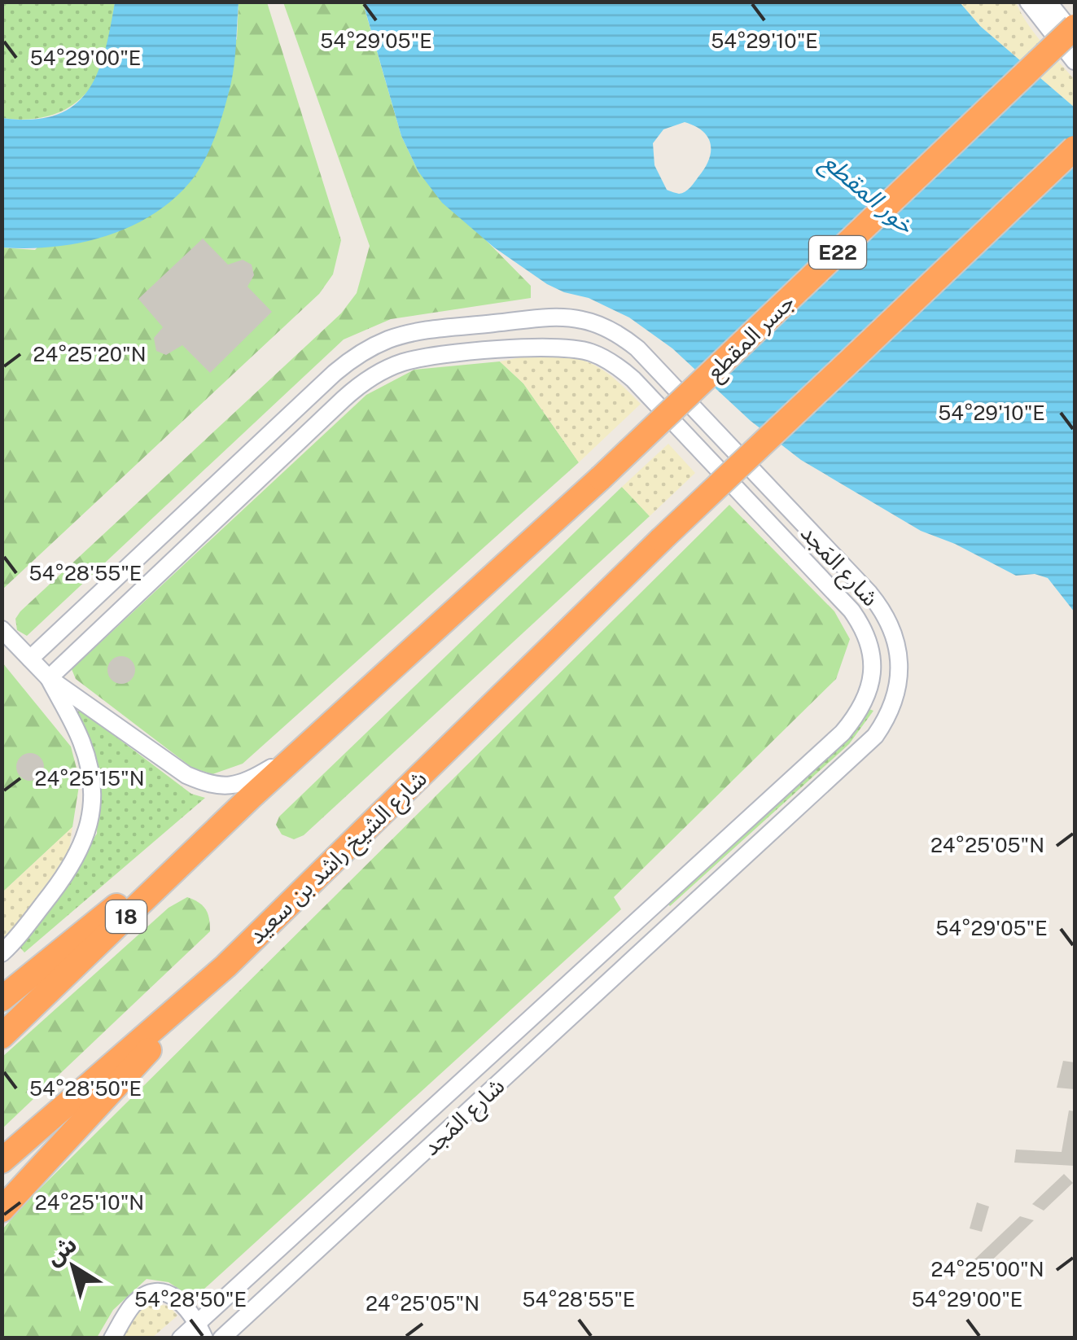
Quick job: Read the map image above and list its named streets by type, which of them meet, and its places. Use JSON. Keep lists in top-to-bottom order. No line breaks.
{"streets":{"highway":["E22","جسر المقطع","شارع الشيخ راشد بن سعيد","18"],"street":["شارع المَجد"]},"crossings":[["جسر المقطع","18"]],"water":["خور المقطع"],"north":"top left","coordinates":["54°29'05\"E","54°29'10\"E","54°29'00\"E","24°25'20\"N","54°28'55\"E","24°25'15\"N","24°25'05\"N","54°28'50\"E","24°25'10\"N","24°25'00\"N"]}
